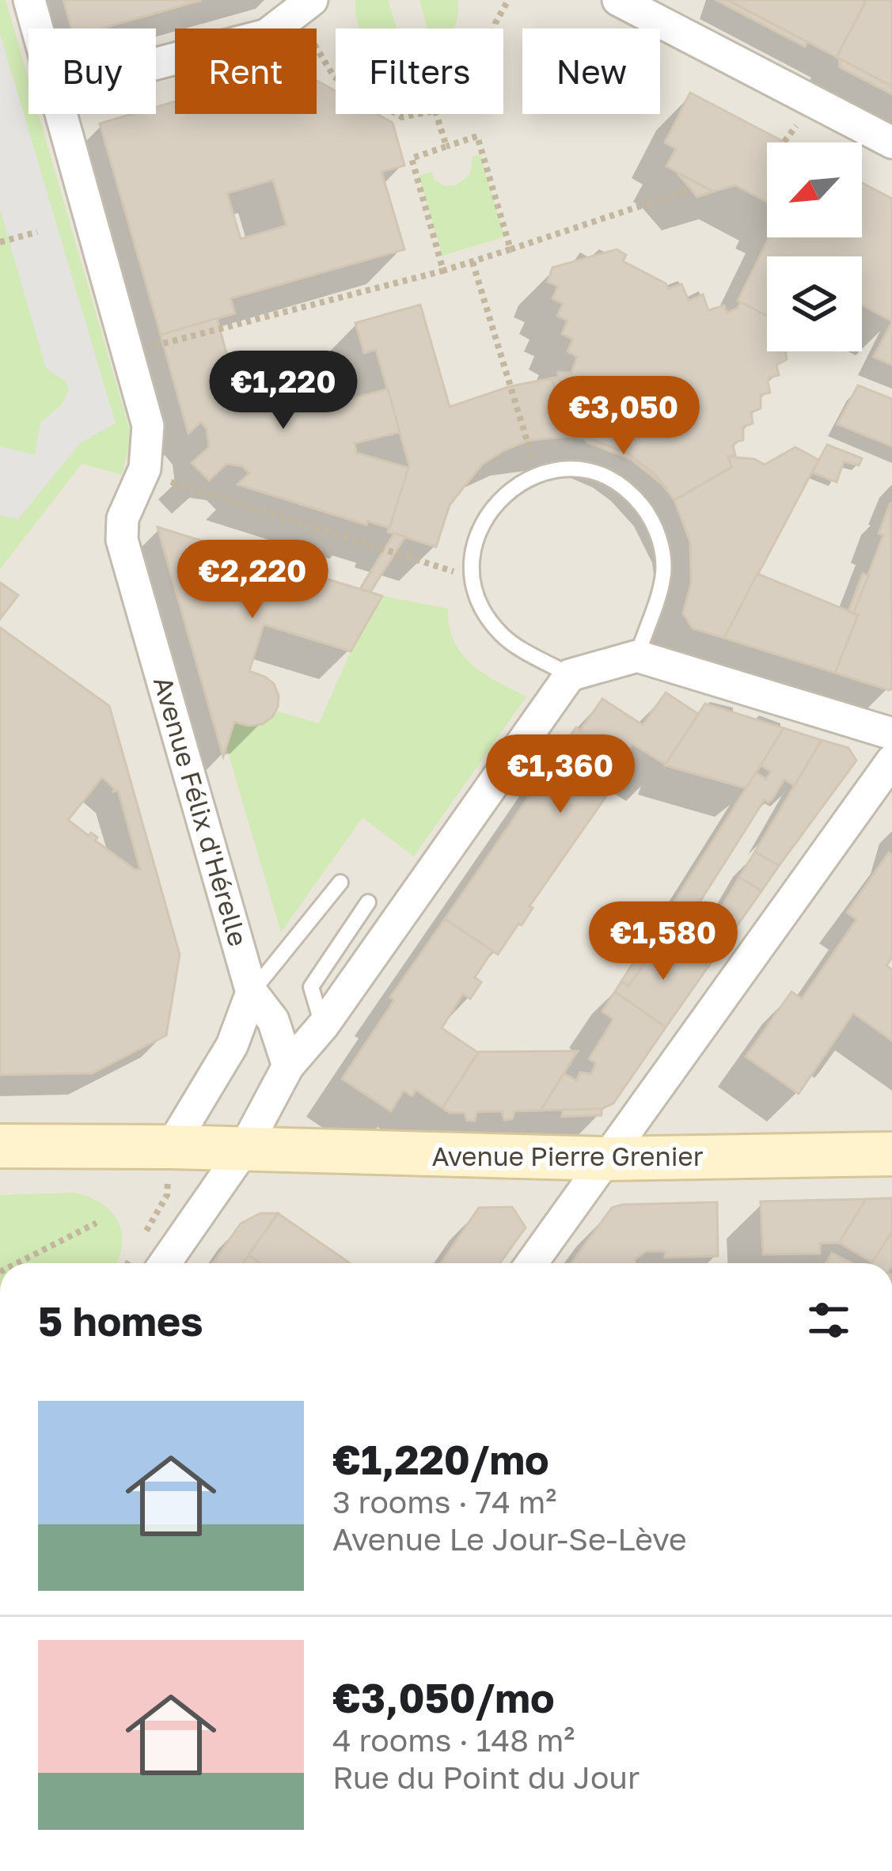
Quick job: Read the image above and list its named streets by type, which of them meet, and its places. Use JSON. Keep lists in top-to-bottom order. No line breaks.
{"streets":{"main road":["Avenue Pierre Grenier"],"street":["Avenue Félix d'Hérelle"]},"north":"bottom left","page":{"chip":["Buy","Rent","Filters","New"],"price":["€1,220","€3,050","€2,220","€1,360","€1,580"],"heading":"5 homes","list":[{"name":"€1,220/mo","note":"3 rooms · 74 m² · Avenue Le Jour-Se-Lève"},{"name":"€3,050/mo","note":"4 rooms · 148 m² · Rue du Point du Jour"}]}}
